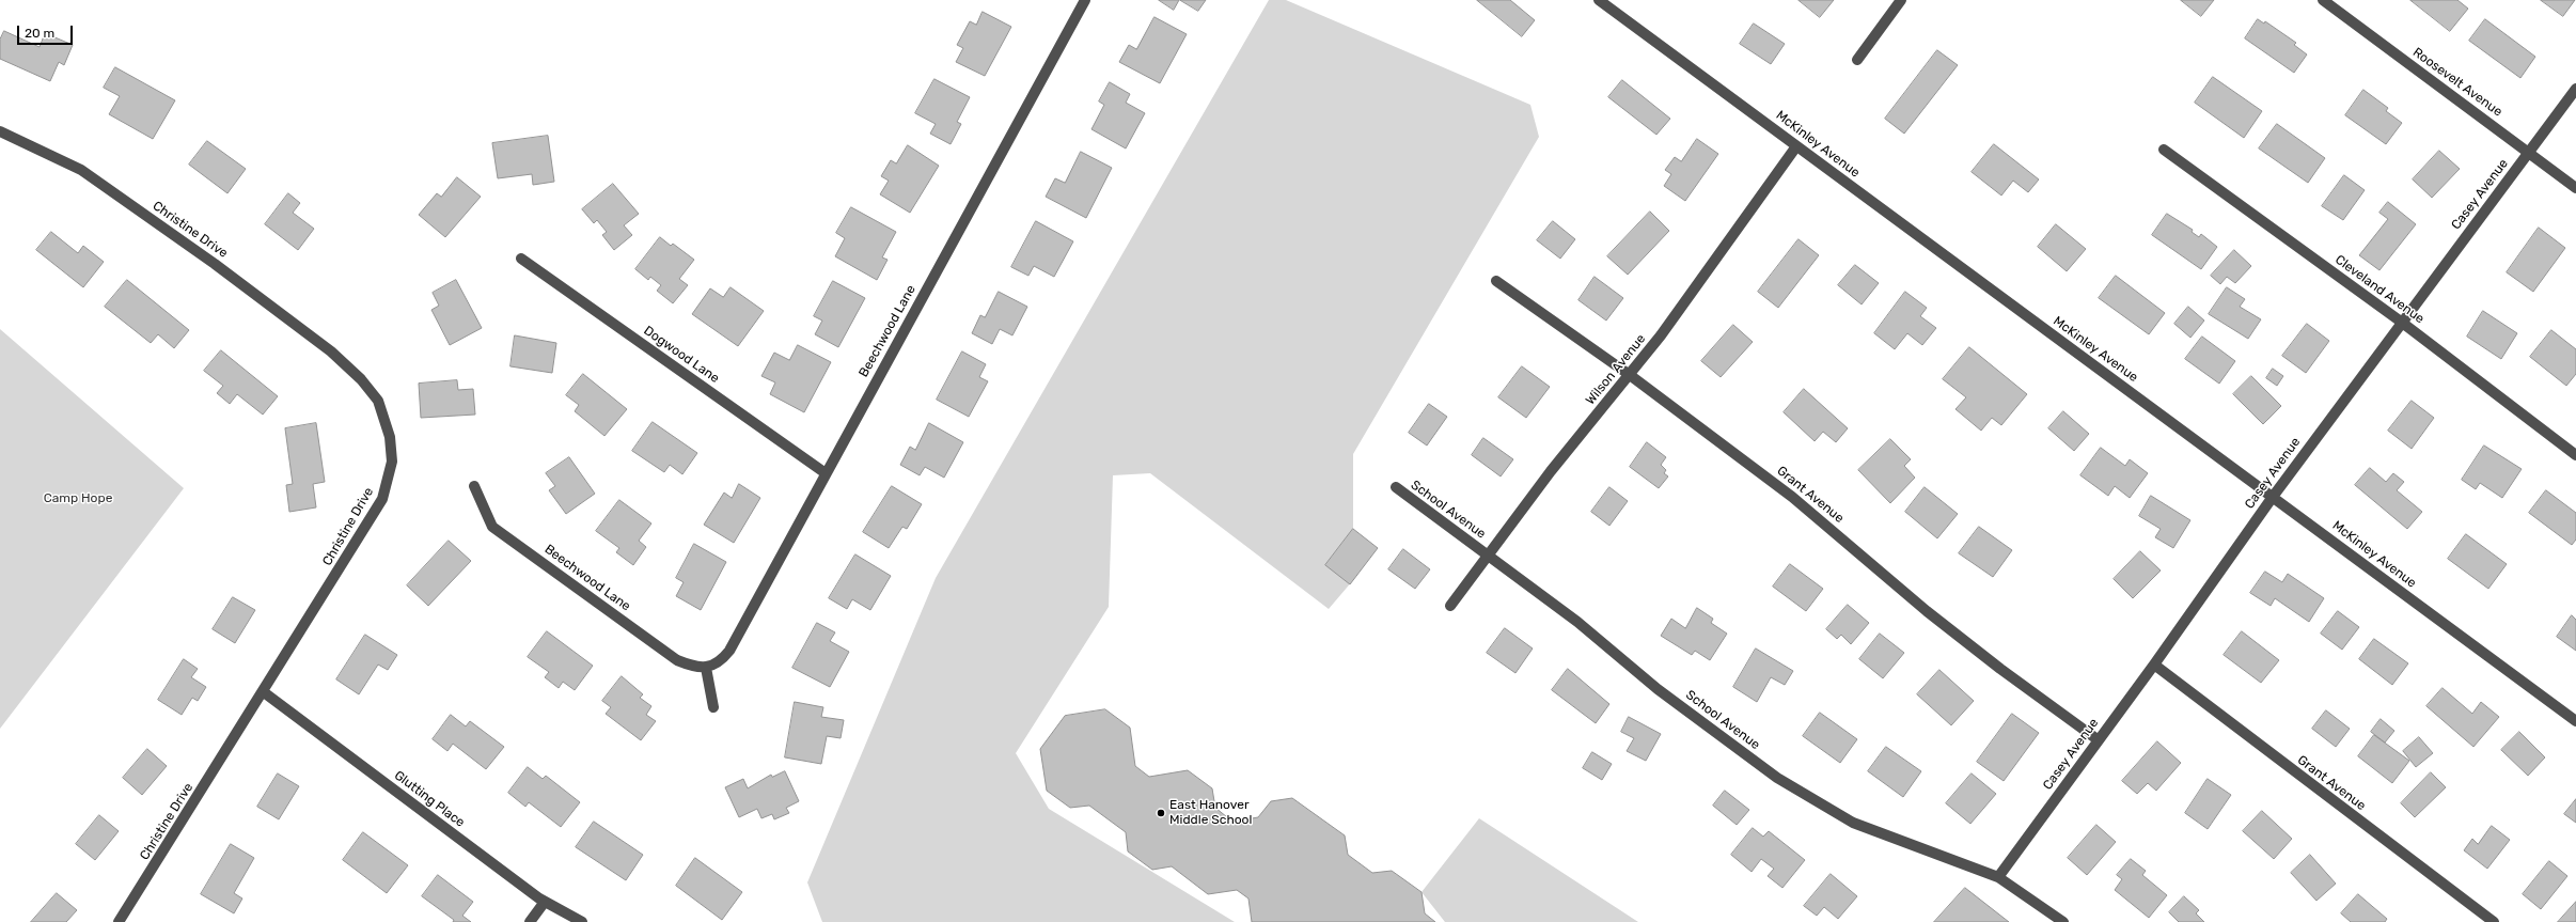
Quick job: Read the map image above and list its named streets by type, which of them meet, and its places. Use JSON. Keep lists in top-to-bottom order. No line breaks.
{"streets":{"street":["Roosevelt Avenue","McKinley Avenue","Casey Avenue","Christine Drive","Cleveland Avenue","Beechwood Lane","Dogwood Lane","Wilson Avenue","Grant Avenue","School Avenue","Glutting Place"]},"crossings":[["Roosevelt Avenue","Casey Avenue"],["McKinley Avenue","Casey Avenue"],["McKinley Avenue","Wilson Avenue"],["Casey Avenue","Cleveland Avenue"],["Casey Avenue","Grant Avenue"],["Casey Avenue","School Avenue"],["Christine Drive","Glutting Place"],["Beechwood Lane","Dogwood Lane"],["Wilson Avenue","Grant Avenue"],["Wilson Avenue","School Avenue"]],"parks":["Camp Hope"],"places":["East Hanover Middle School"],"scale_bar":"20 m"}
